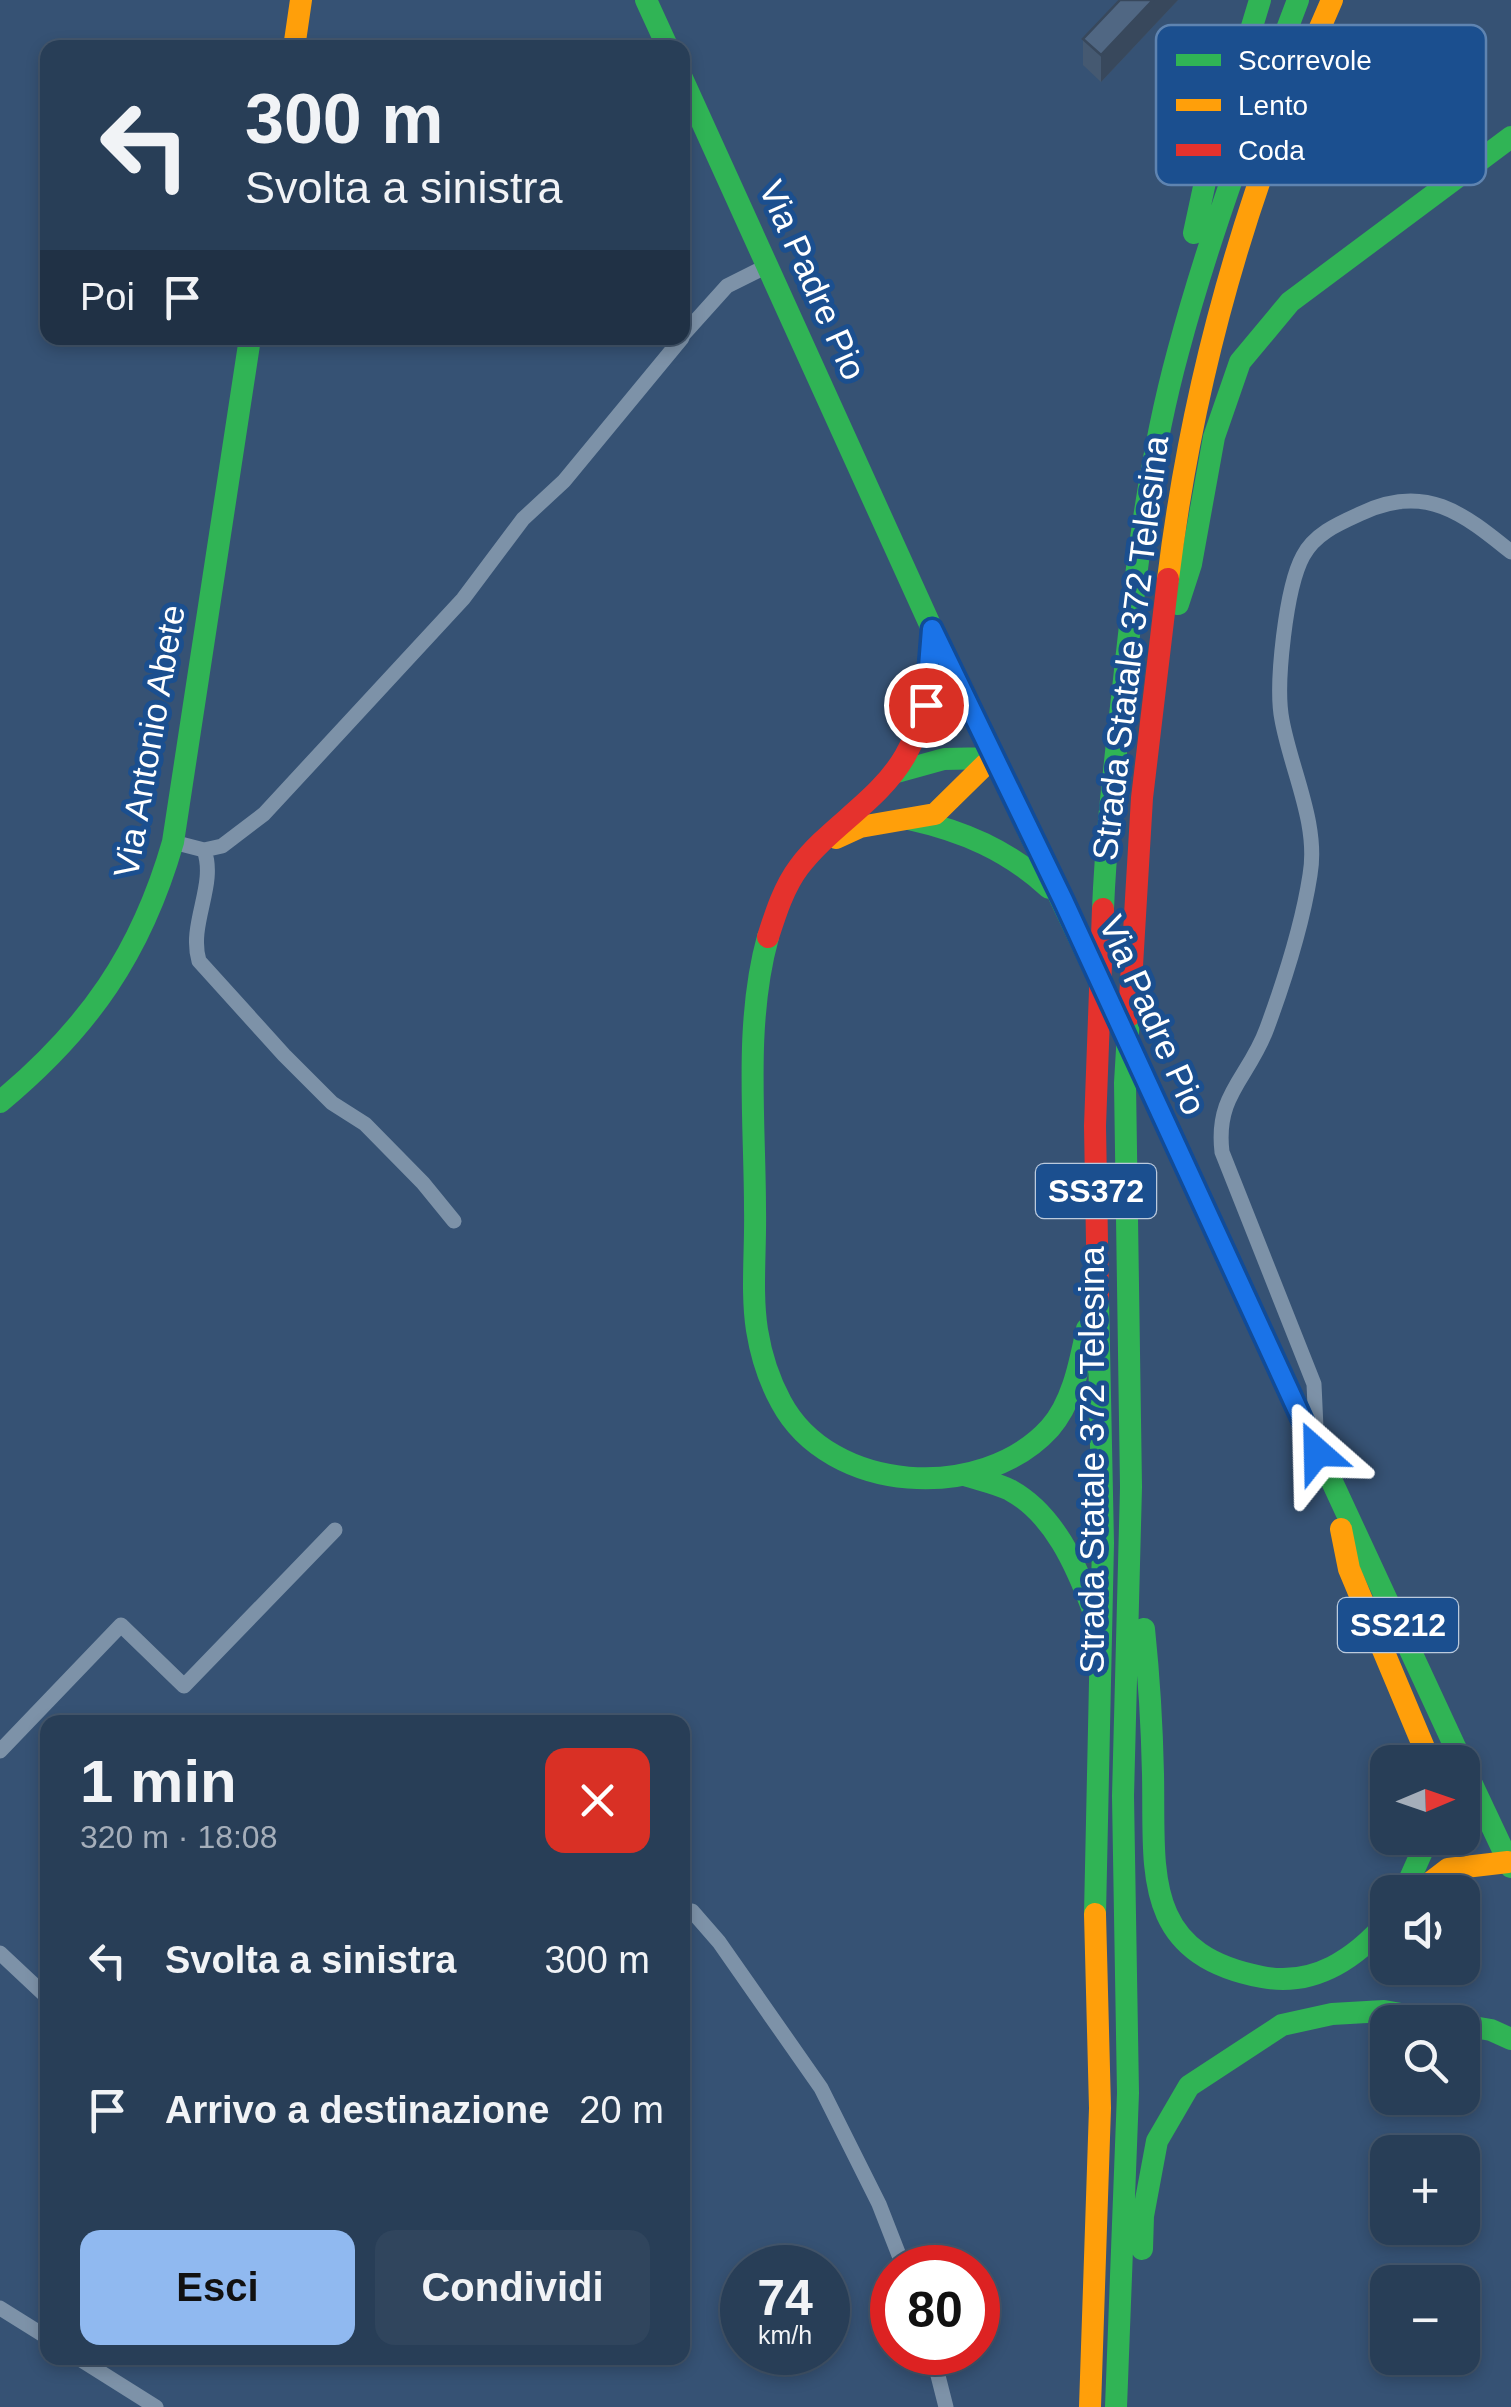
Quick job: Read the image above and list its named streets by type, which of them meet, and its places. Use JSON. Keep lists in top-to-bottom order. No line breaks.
{"streets":{"main road":["Via Padre Pio","Strada Statale 372 Telesina","Via Antonio Abete","SS372","SS212"]},"legend":["Scorrevole","Lento","Coda"],"north":"right","page":{"turn":["300 m","Svolta a sinistra"],"then":"Poi","heading":["1 min","320 m · 18:08"],"map_buttons":["+","−"],"list":[{"name":"Svolta a sinistra","value":"300 m"},{"name":"Arrivo a destinazione","value":"20 m"}],"buttons":["Esci","Condividi"],"speed":"74 km/h","limit":"80"}}
